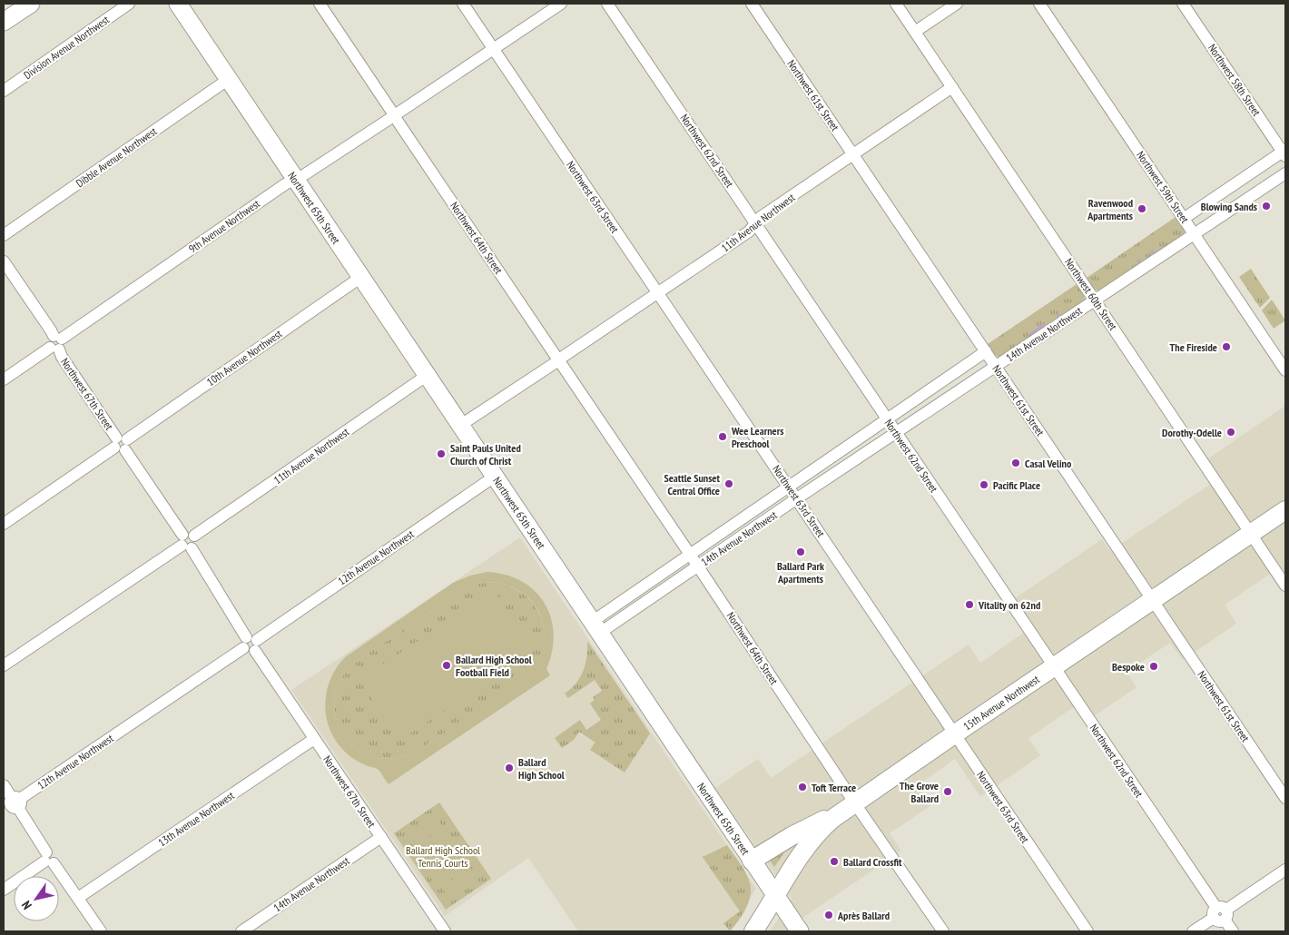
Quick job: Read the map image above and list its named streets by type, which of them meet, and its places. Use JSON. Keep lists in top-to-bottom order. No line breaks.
{"streets":{"main road":["15th Avenue Northwest"],"street":["Division Avenue Northwest","Northwest 58th Street","Northwest 61st Street","Northwest 62nd Street","Dibble Avenue Northwest","Northwest 59th Street","Northwest 63rd Street","Northwest 65th Street","11th Avenue Northwest","9th Avenue Northwest","Northwest 64th Street","Northwest 60th Street","14th Avenue Northwest","10th Avenue Northwest","Northwest 67th Street","12th Avenue Northwest","13th Avenue Northwest"]},"crossings":[["Northwest 61st Street","11th Avenue Northwest"],["Northwest 61st Street","14th Avenue Northwest"],["Northwest 61st Street","15th Avenue Northwest"],["Northwest 62nd Street","11th Avenue Northwest"],["Northwest 62nd Street","14th Avenue Northwest"],["Northwest 62nd Street","15th Avenue Northwest"],["Dibble Avenue Northwest","Northwest 65th Street"],["Northwest 59th Street","14th Avenue Northwest"],["Northwest 63rd Street","11th Avenue Northwest"],["Northwest 63rd Street","9th Avenue Northwest"],["Northwest 63rd Street","14th Avenue Northwest"],["Northwest 63rd Street","15th Avenue Northwest"],["Northwest 65th Street","11th Avenue Northwest"],["Northwest 65th Street","9th Avenue Northwest"],["Northwest 65th Street","14th Avenue Northwest"],["Northwest 65th Street","10th Avenue Northwest"],["Northwest 65th Street","12th Avenue Northwest"],["Northwest 65th Street","15th Avenue Northwest"],["11th Avenue Northwest","Northwest 64th Street"],["11th Avenue Northwest","Northwest 60th Street"],["11th Avenue Northwest","Northwest 67th Street"],["9th Avenue Northwest","Northwest 64th Street"],["9th Avenue Northwest","Northwest 67th Street"],["Northwest 64th Street","14th Avenue Northwest"],["Northwest 64th Street","15th Avenue Northwest"],["Northwest 60th Street","14th Avenue Northwest"],["Northwest 60th Street","15th Avenue Northwest"],["14th Avenue Northwest","Northwest 67th Street"],["10th Avenue Northwest","Northwest 67th Street"],["Northwest 67th Street","12th Avenue Northwest"],["Northwest 67th Street","13th Avenue Northwest"]],"parks":["Ballard High School Tennis Courts"],"places":["Blowing Sands","Ravenwood Apartments","The Fireside","Dorothy-Odelle","Wee Learners Preschool","Saint Pauls United Church of Christ","Casal Velino","Seattle Sunset Central Office","Pacific Place","Ballard Park Apartments","Vitality on 62nd","Ballard High School Football Field","Bespoke","Ballard High School","Toft Terrace","The Grove Ballard","Ballard Crossfit","Après Ballard"],"north":"bottom left"}
